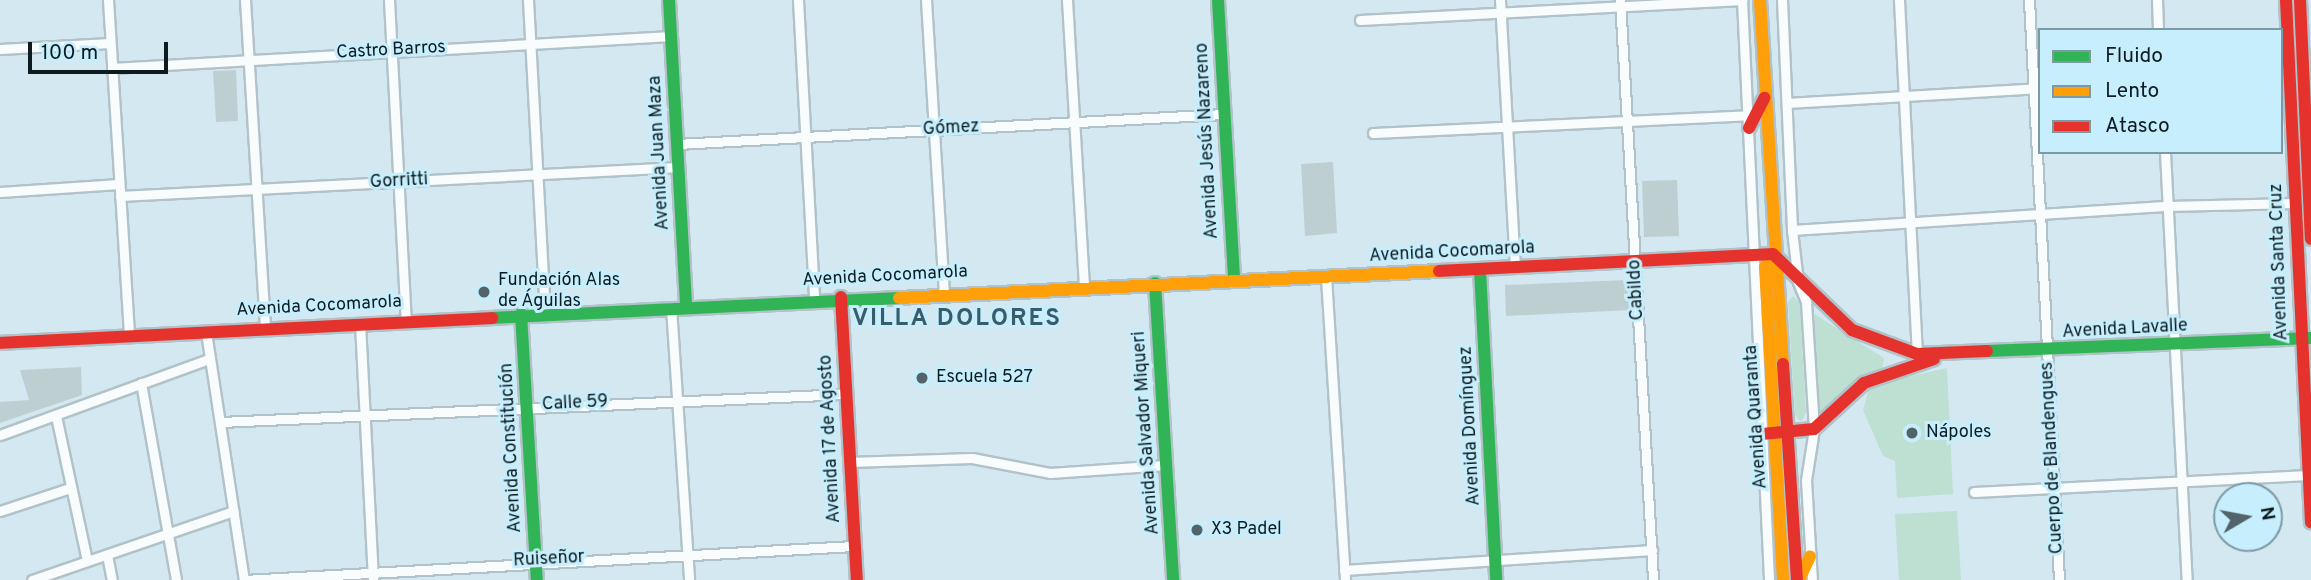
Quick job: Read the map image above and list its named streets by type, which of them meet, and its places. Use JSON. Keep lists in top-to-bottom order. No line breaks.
{"streets":{"main road":["Avenida Jesús Nazareno","Avenida Juan Maza","Avenida Cocomarola","Avenida Santa Cruz","Avenida Lavalle","Avenida Quaranta","Avenida Domínguez","Avenida Salvador Miqueri","Avenida 17 de Agosto","Avenida Constitución"],"street":["Castro Barros","Gómez","Gorritti","Cabildo","Calle 59","Cuerpo de Blandengues","Ruiseñor"]},"crossings":[["Castro Barros","Avenida Juan Maza"],["Gómez","Avenida Jesús Nazareno"],["Gómez","Avenida Juan Maza"],["Avenida Jesús Nazareno","Avenida Cocomarola"],["Avenida Juan Maza","Gorritti"],["Avenida Juan Maza","Avenida Cocomarola"],["Avenida Cocomarola","Cabildo"],["Avenida Cocomarola","Avenida Lavalle"],["Avenida Cocomarola","Avenida Quaranta"],["Avenida Cocomarola","Avenida Domínguez"],["Avenida Cocomarola","Avenida Salvador Miqueri"],["Avenida Cocomarola","Avenida 17 de Agosto"],["Avenida Cocomarola","Avenida Constitución"],["Avenida Santa Cruz","Avenida Lavalle"],["Avenida Lavalle","Avenida Quaranta"],["Avenida Lavalle","Cuerpo de Blandengues"],["Calle 59","Avenida 17 de Agosto"],["Calle 59","Avenida Constitución"],["Avenida 17 de Agosto","Ruiseñor"],["Avenida Constitución","Ruiseñor"]],"districts":["VILLA DOLORES"],"places":["Fundación Alas de Águilas","Escuela 527","Nápoles","X3 Padel"],"legend":["Fluido","Lento","Atasco"],"scale_bar":"100 m","north":"right"}
